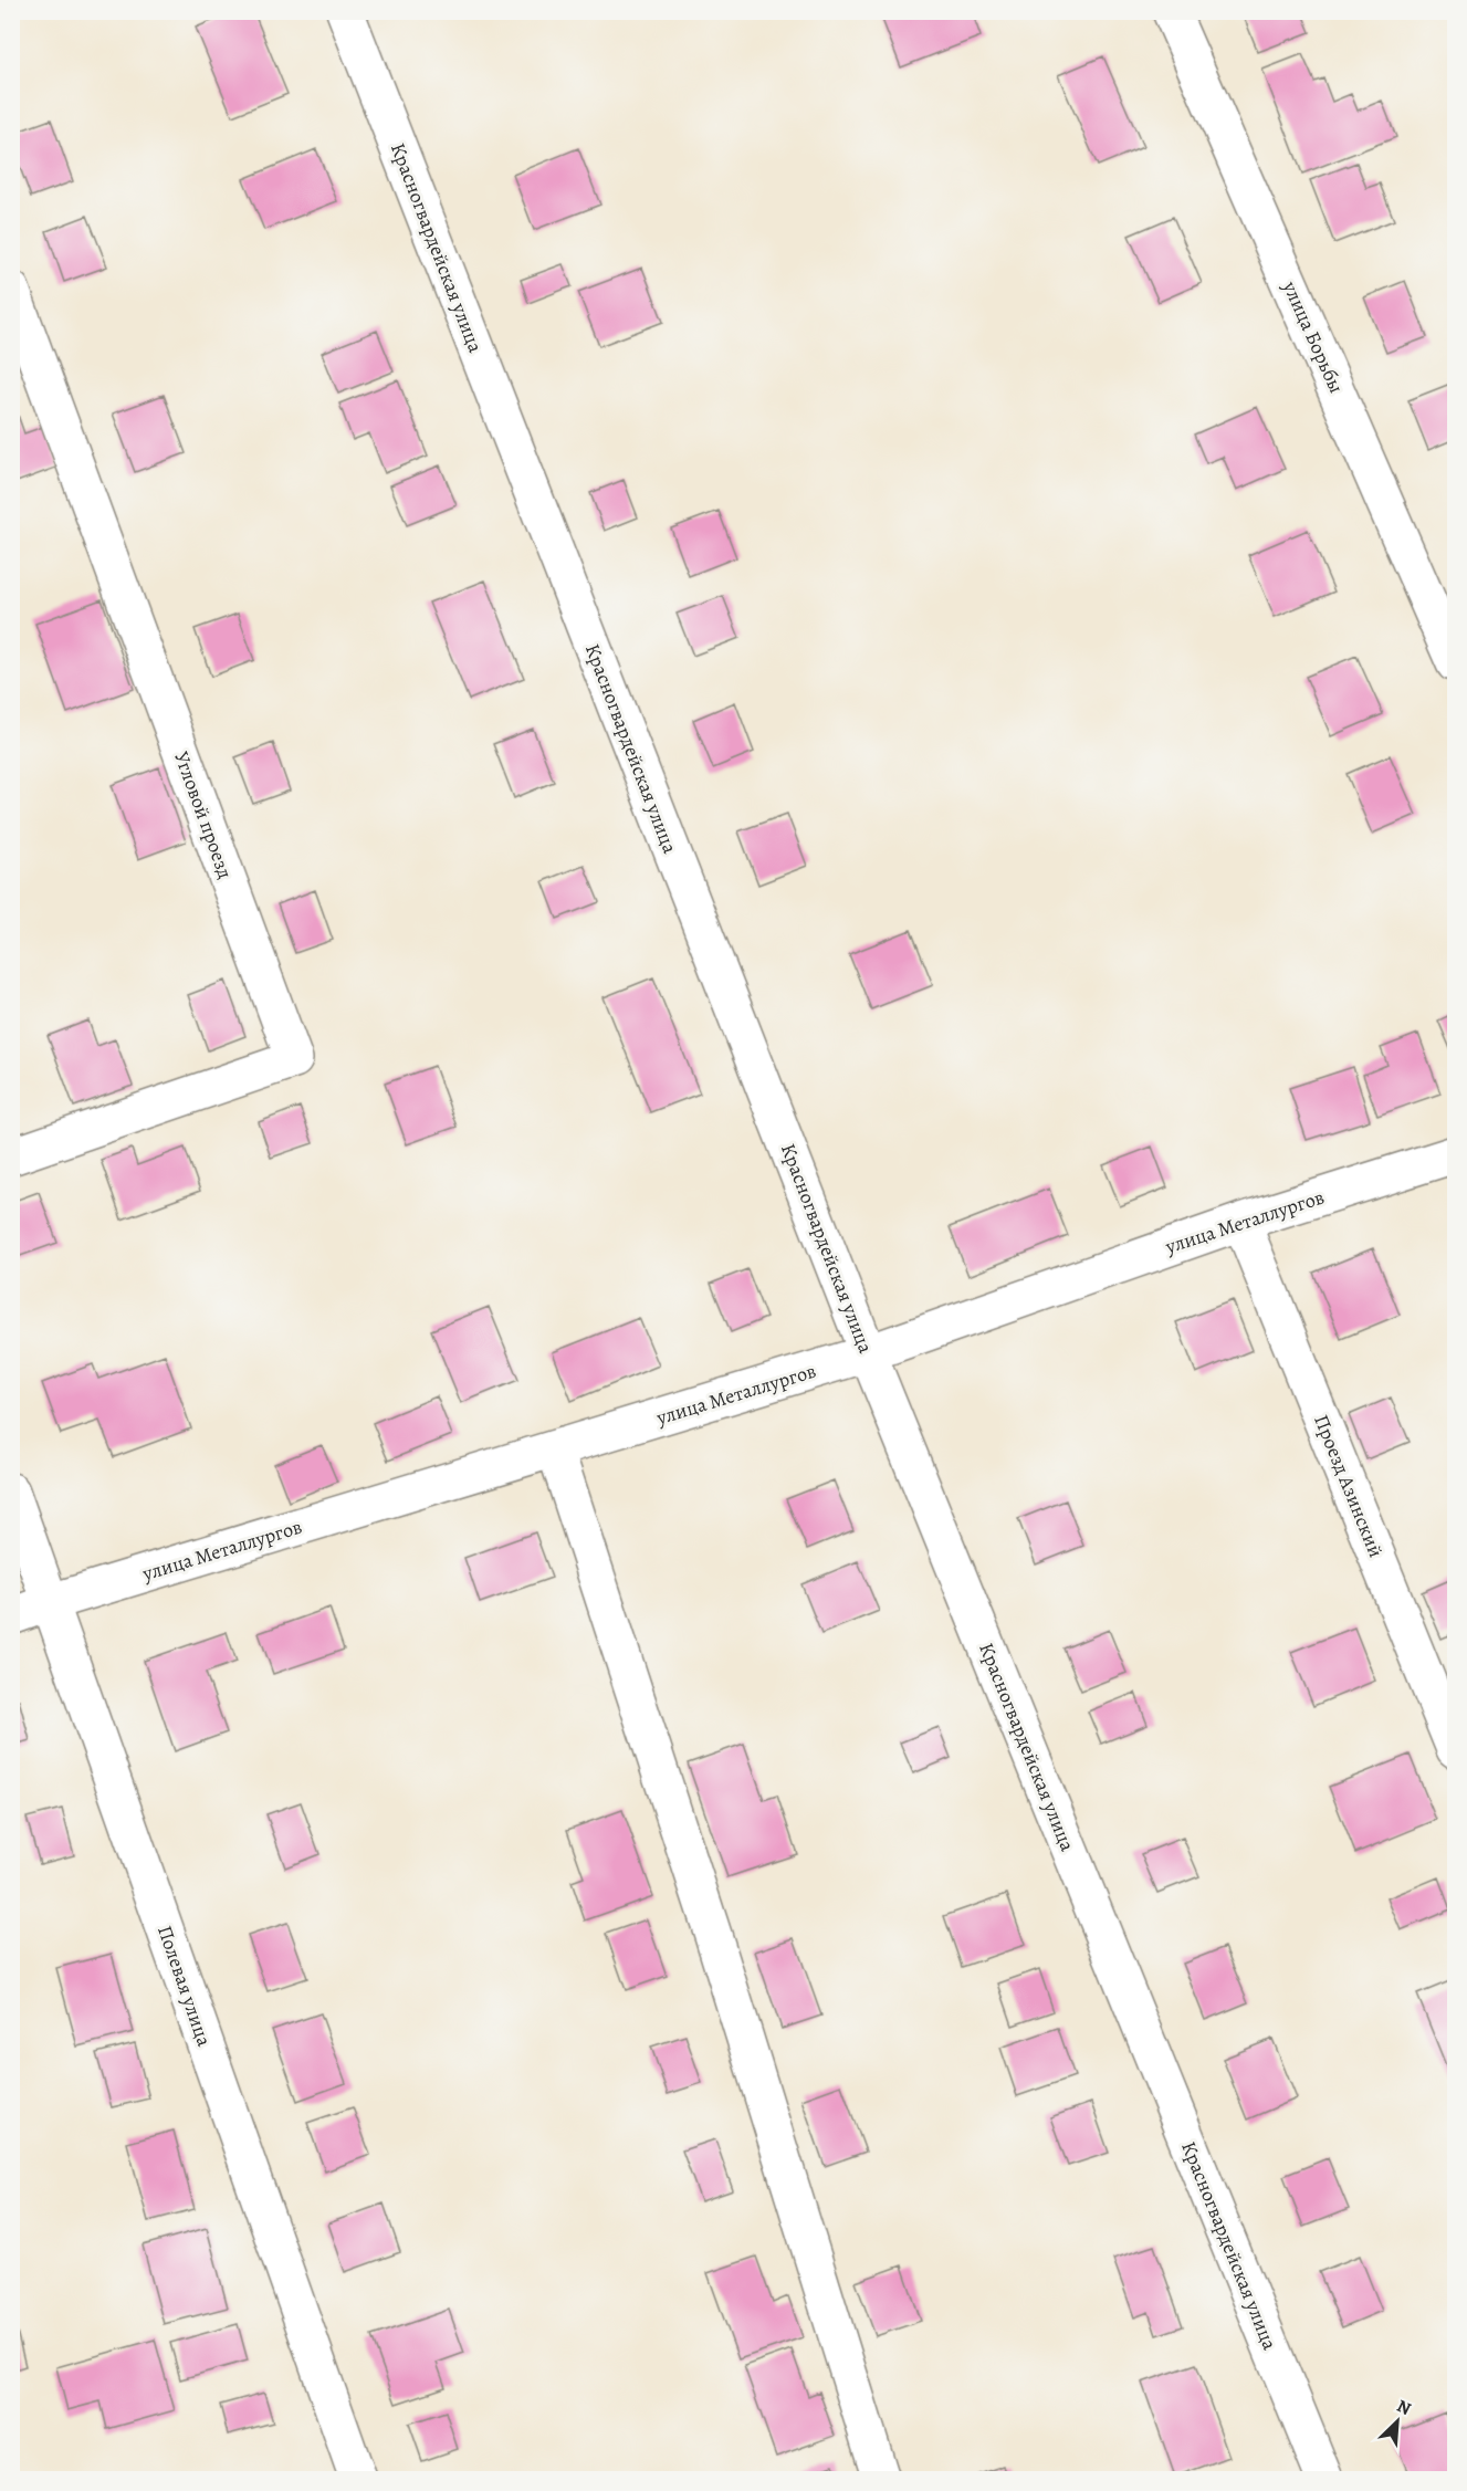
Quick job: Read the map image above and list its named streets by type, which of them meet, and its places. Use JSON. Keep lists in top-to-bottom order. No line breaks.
{"streets":{"street":["Красногвардейская улица","улица Борьбы","Угловой проезд","улица Металлургов","Проезд Азинский","Полевая улица"]},"crossings":[["Красногвардейская улица","улица Металлургов"],["улица Металлургов","Проезд Азинский"],["улица Металлургов","Полевая улица"]],"north":"top right"}
